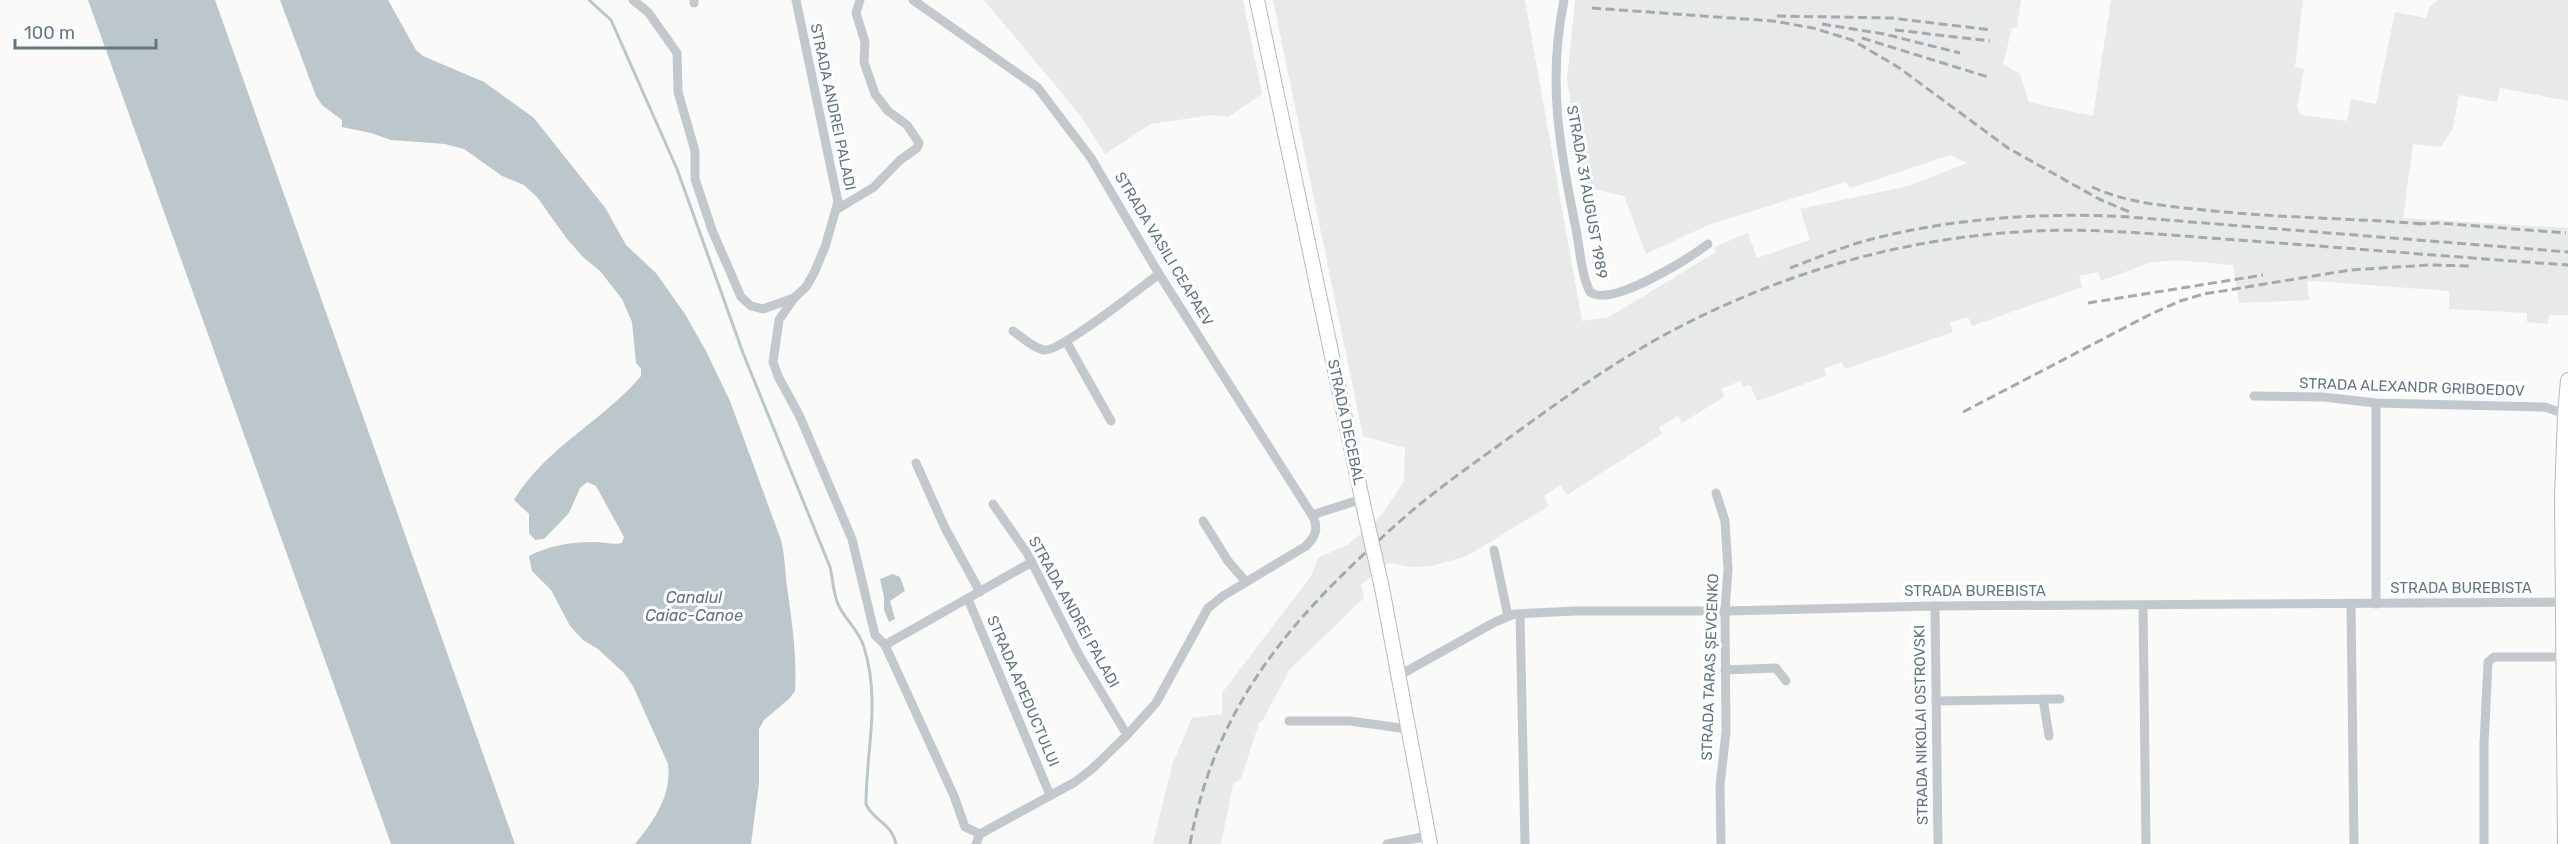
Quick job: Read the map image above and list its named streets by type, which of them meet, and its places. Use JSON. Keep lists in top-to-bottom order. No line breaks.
{"streets":{"main road":["STRADA DECEBAL"],"street":["STRADA ANDREI PALADI","STRADA 31 AUGUST 1989","STRADA VASILI CEAPAEV","STRADA ALEXANDR GRIBOEDOV","STRADA BUREBISTA","STRADA TARAS ȘEVCENKO","STRADA APEDUCTULUI","STRADA NIKOLAI OSTROVSKI"]},"crossings":[["STRADA DECEBAL","STRADA BUREBISTA"],["STRADA BUREBISTA","STRADA TARAS ȘEVCENKO"],["STRADA BUREBISTA","STRADA NIKOLAI OSTROVSKI"]],"water":["Canalul Caiac-Canoe"],"scale_bar":"100 m"}
